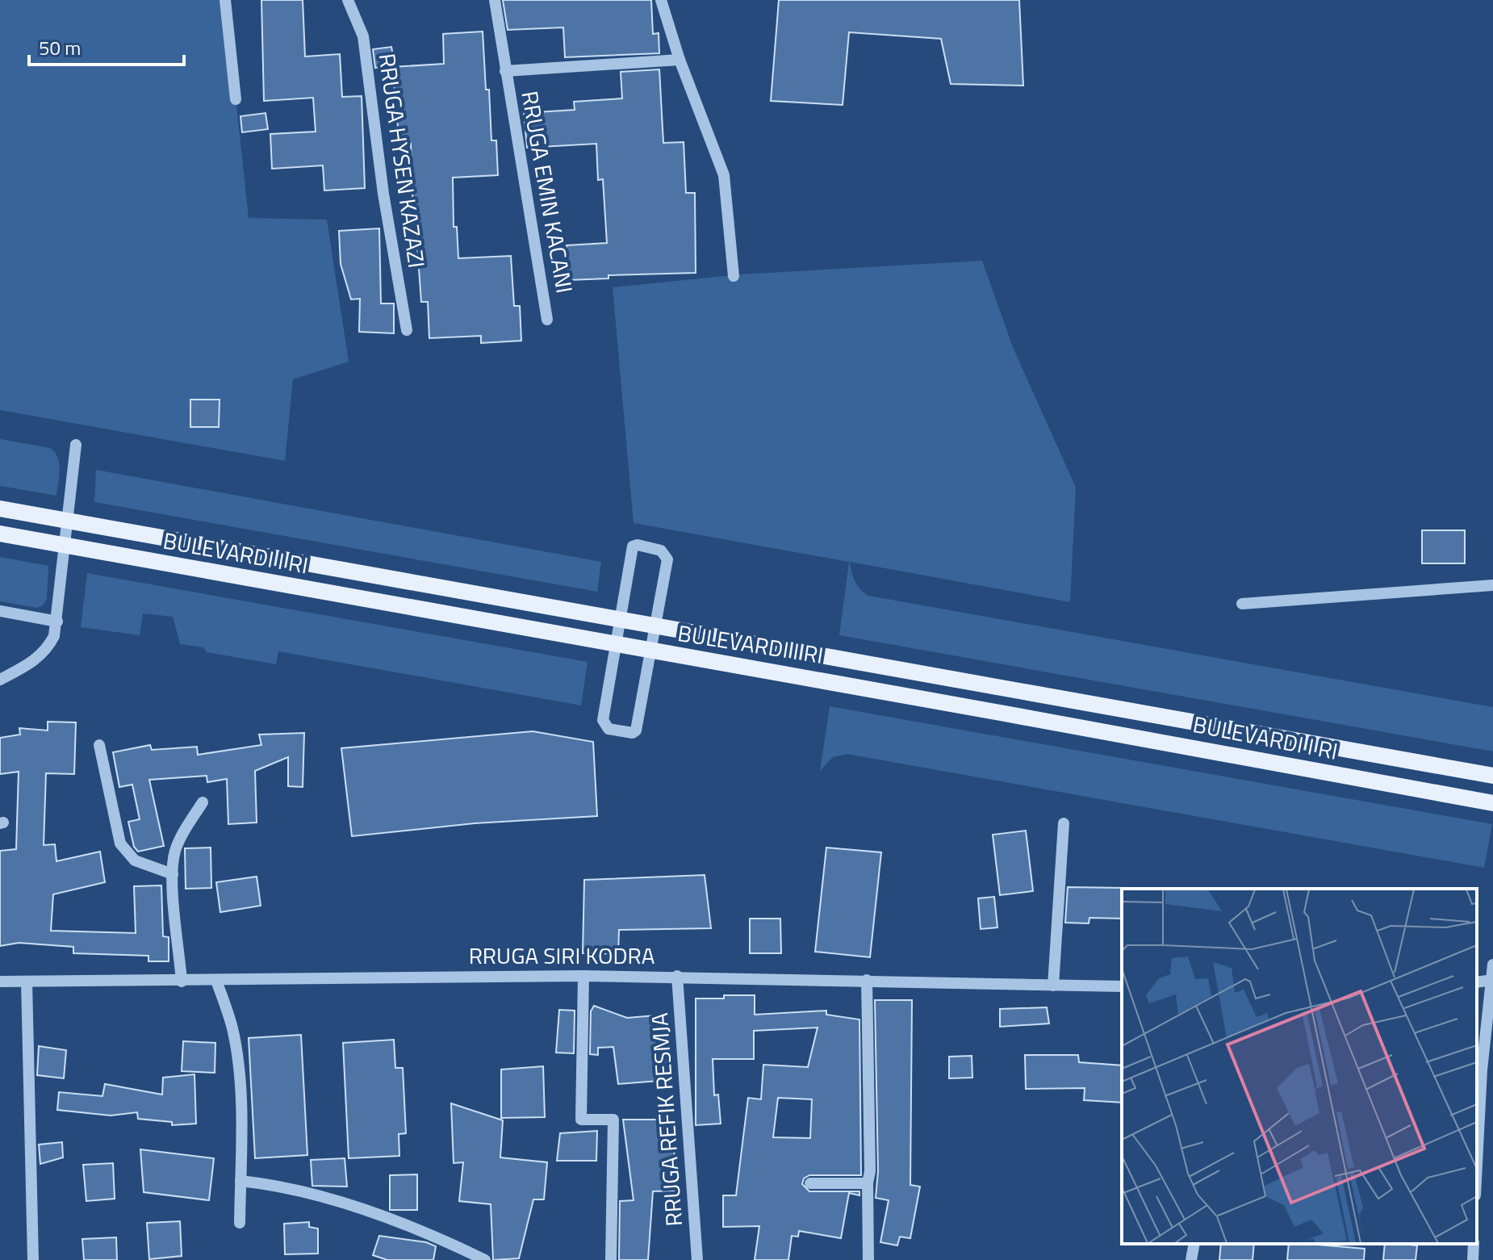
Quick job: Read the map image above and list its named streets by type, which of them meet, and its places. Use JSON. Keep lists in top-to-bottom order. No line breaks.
{"streets":{"main road":["BULEVARDI I RI"],"street":["RRUGA HYSEN KAZAZI","RRUGA EMIN KACANI","RRUGA SIRI KODRA","RRUGA REFIK RESMJA"]},"crossings":[["RRUGA SIRI KODRA","RRUGA REFIK RESMJA"]],"scale_bar":"50 m"}
